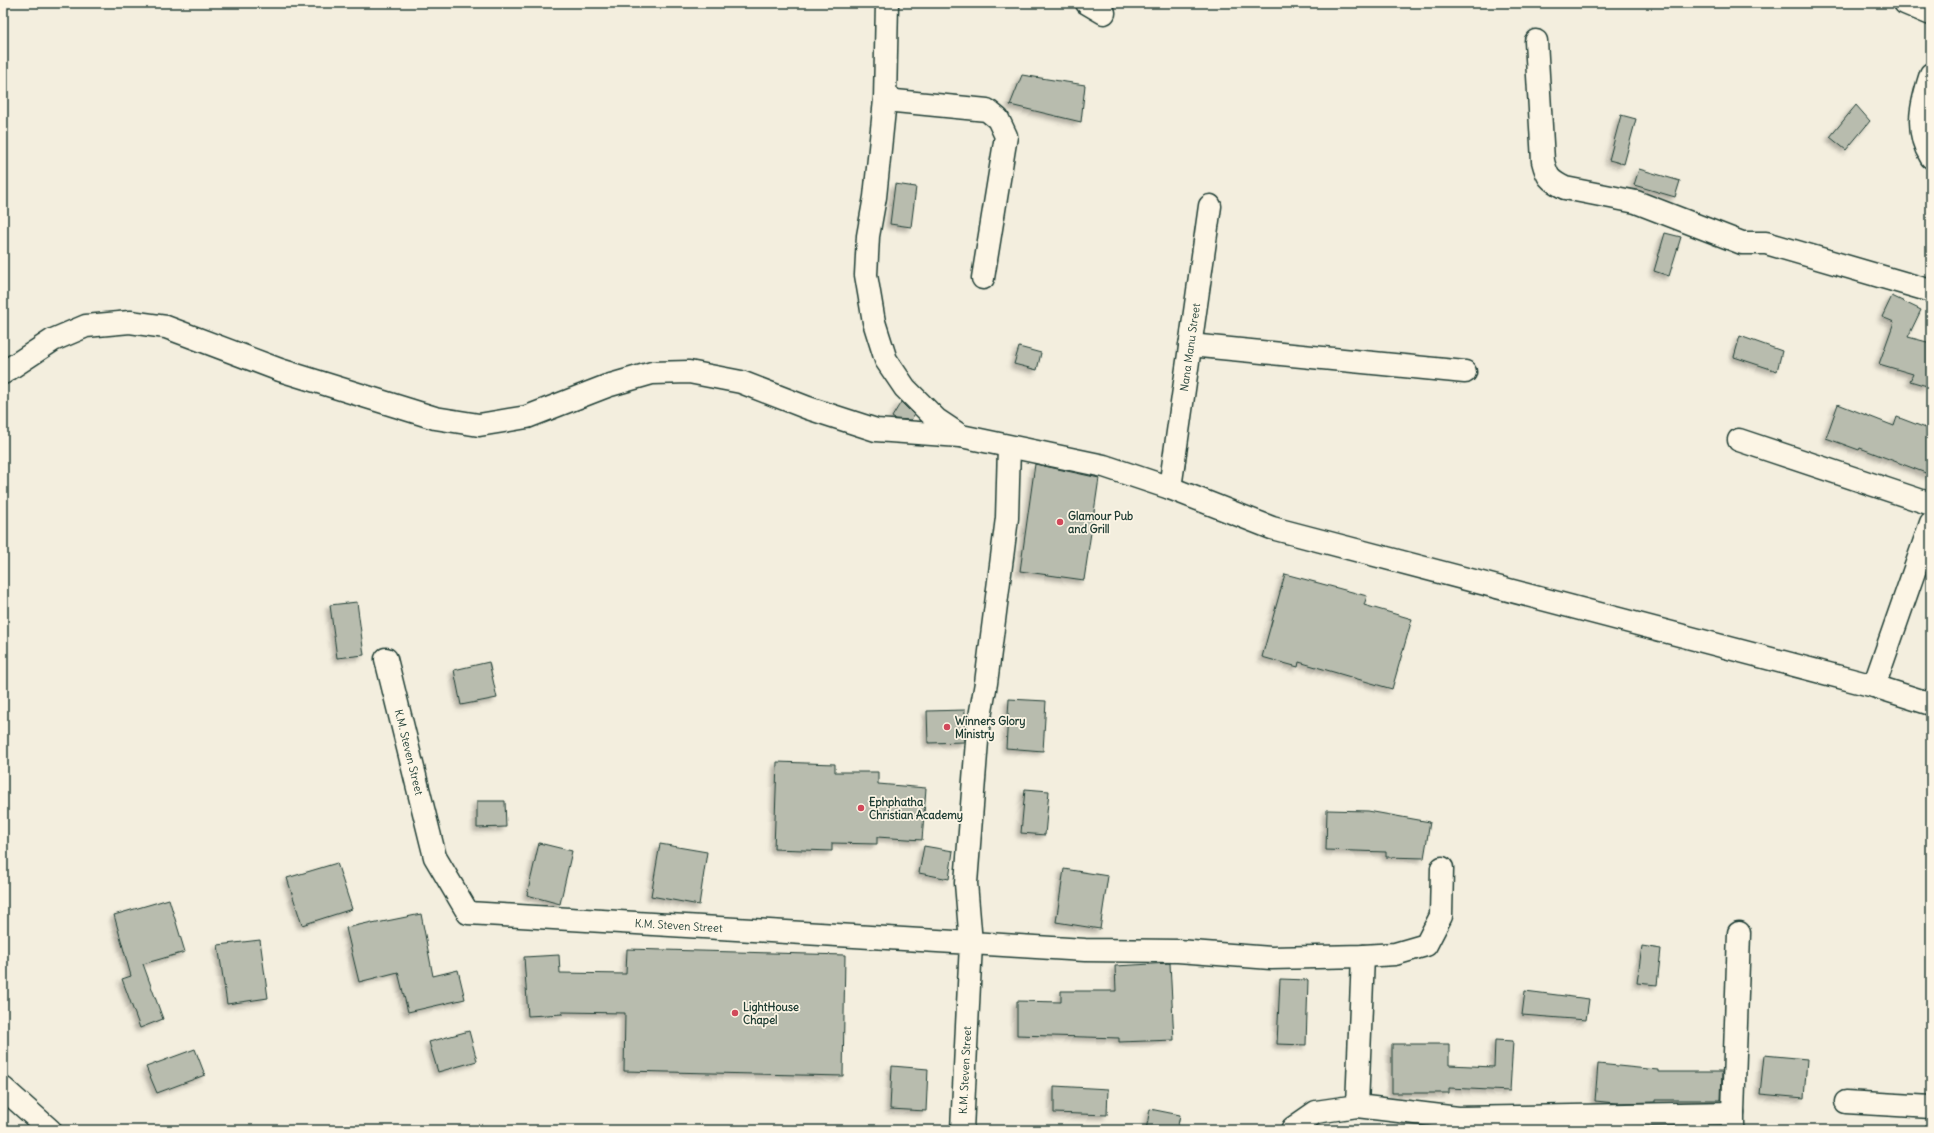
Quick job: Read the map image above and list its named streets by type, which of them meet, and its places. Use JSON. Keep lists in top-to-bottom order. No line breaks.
{"streets":{"street":["Nana Manu Street","K.M. Steven Street"]},"places":["Glamour Pub and Grill","Winners Glory Ministry","Ephphatha Christian Academy","LightHouse Chapel"]}
